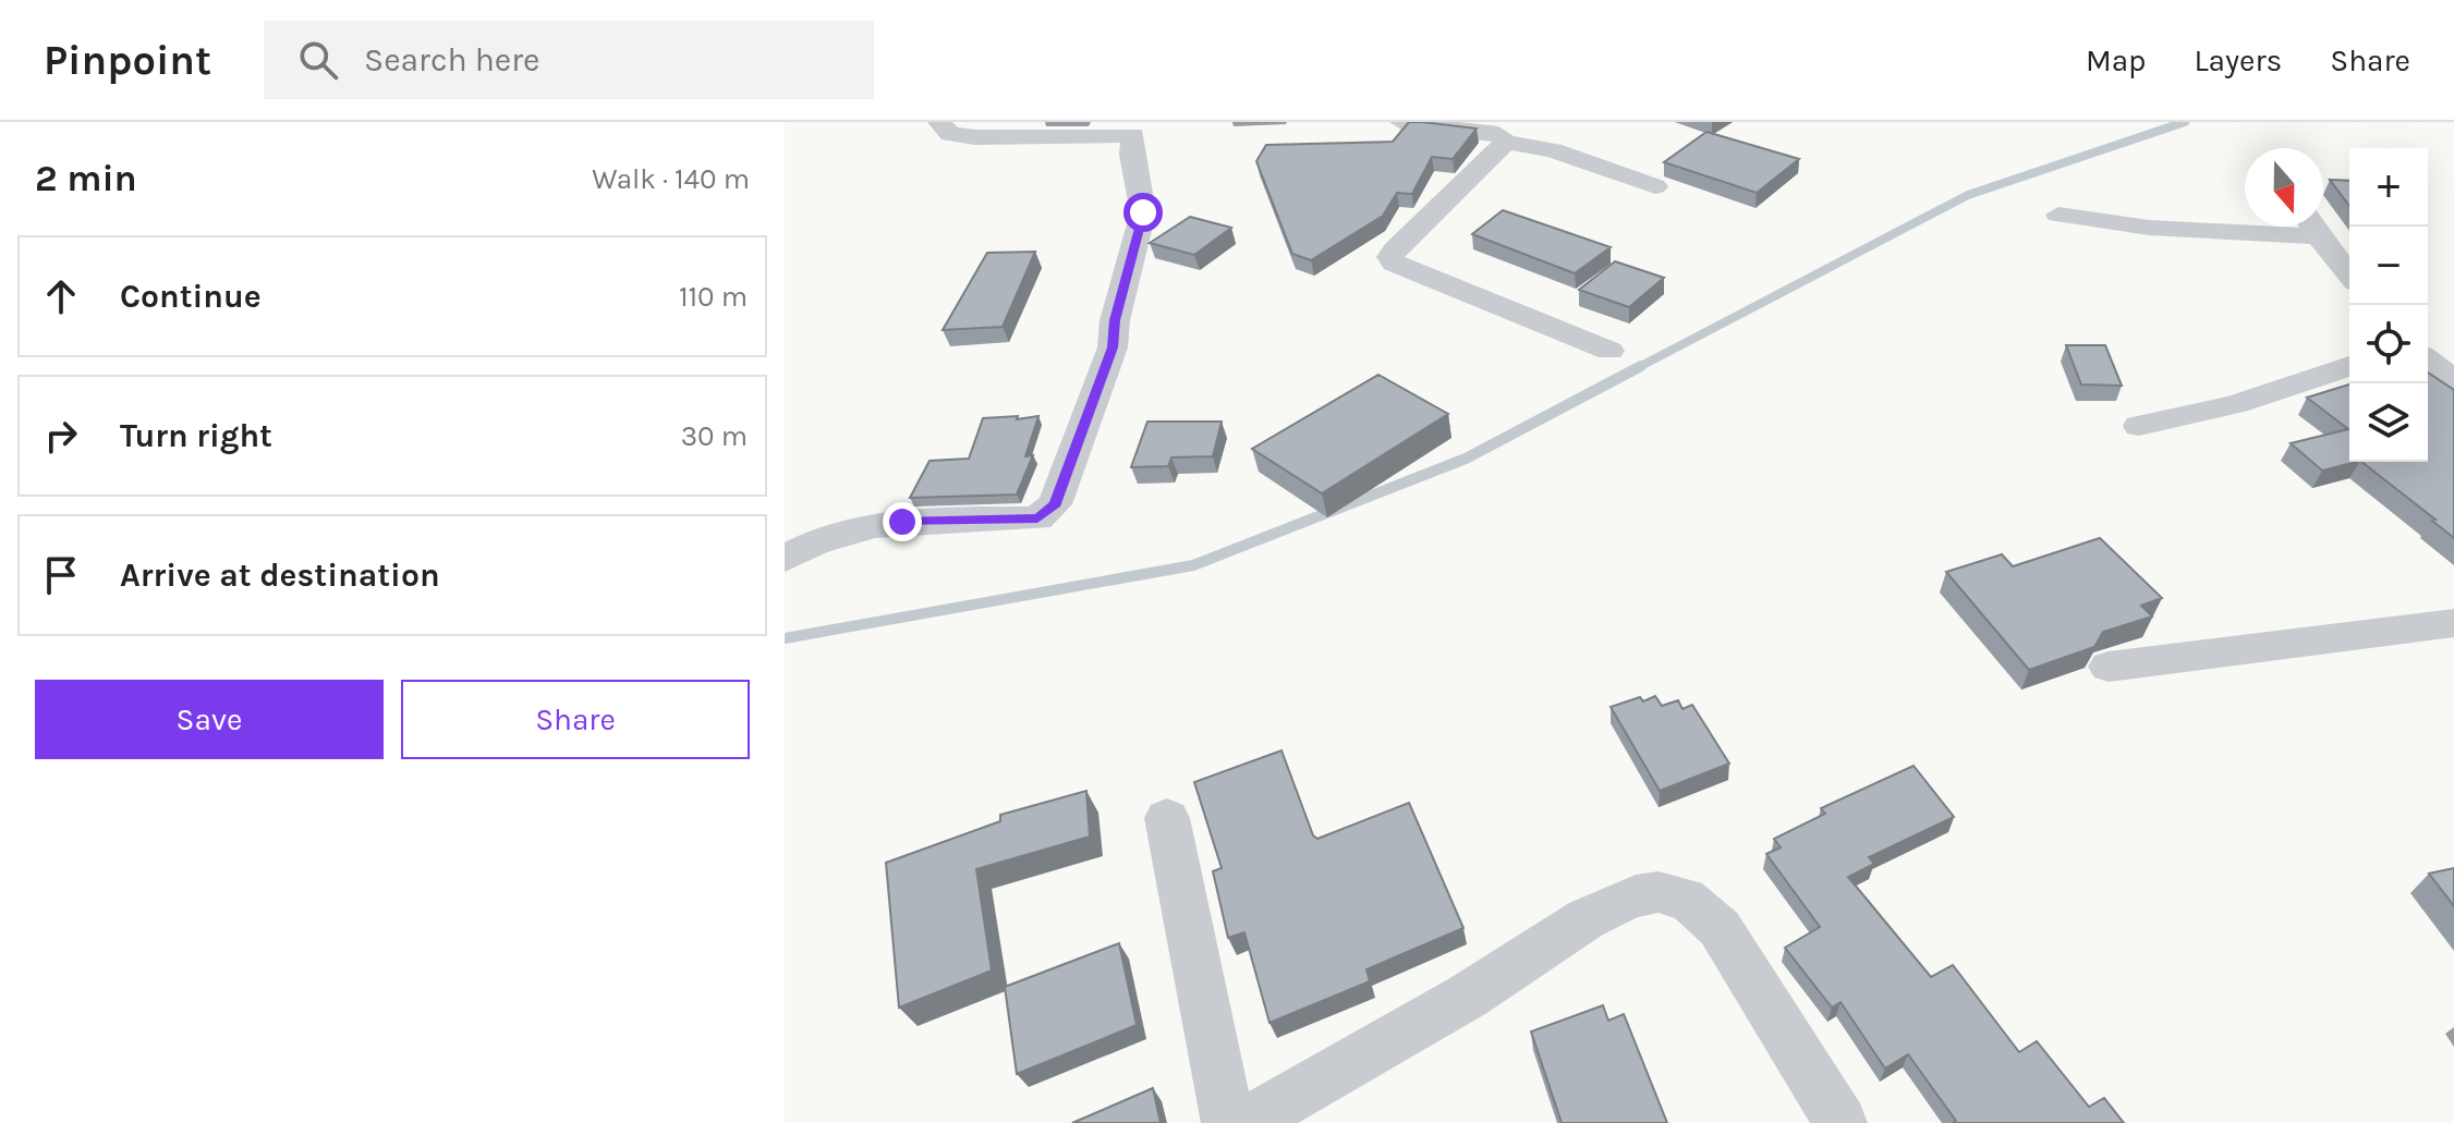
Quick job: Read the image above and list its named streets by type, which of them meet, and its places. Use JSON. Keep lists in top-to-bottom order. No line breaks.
{"north":"bottom","page":{"header":"Pinpoint","search":"Search here","nav":["Map","Layers","Share"],"heading":["2 min","Walk · 140 m"],"map_buttons":["+","−"],"list":[["Continue","110 m"],["Turn right","30 m"],"Arrive at destination"],"buttons":["Save","Share"]}}
